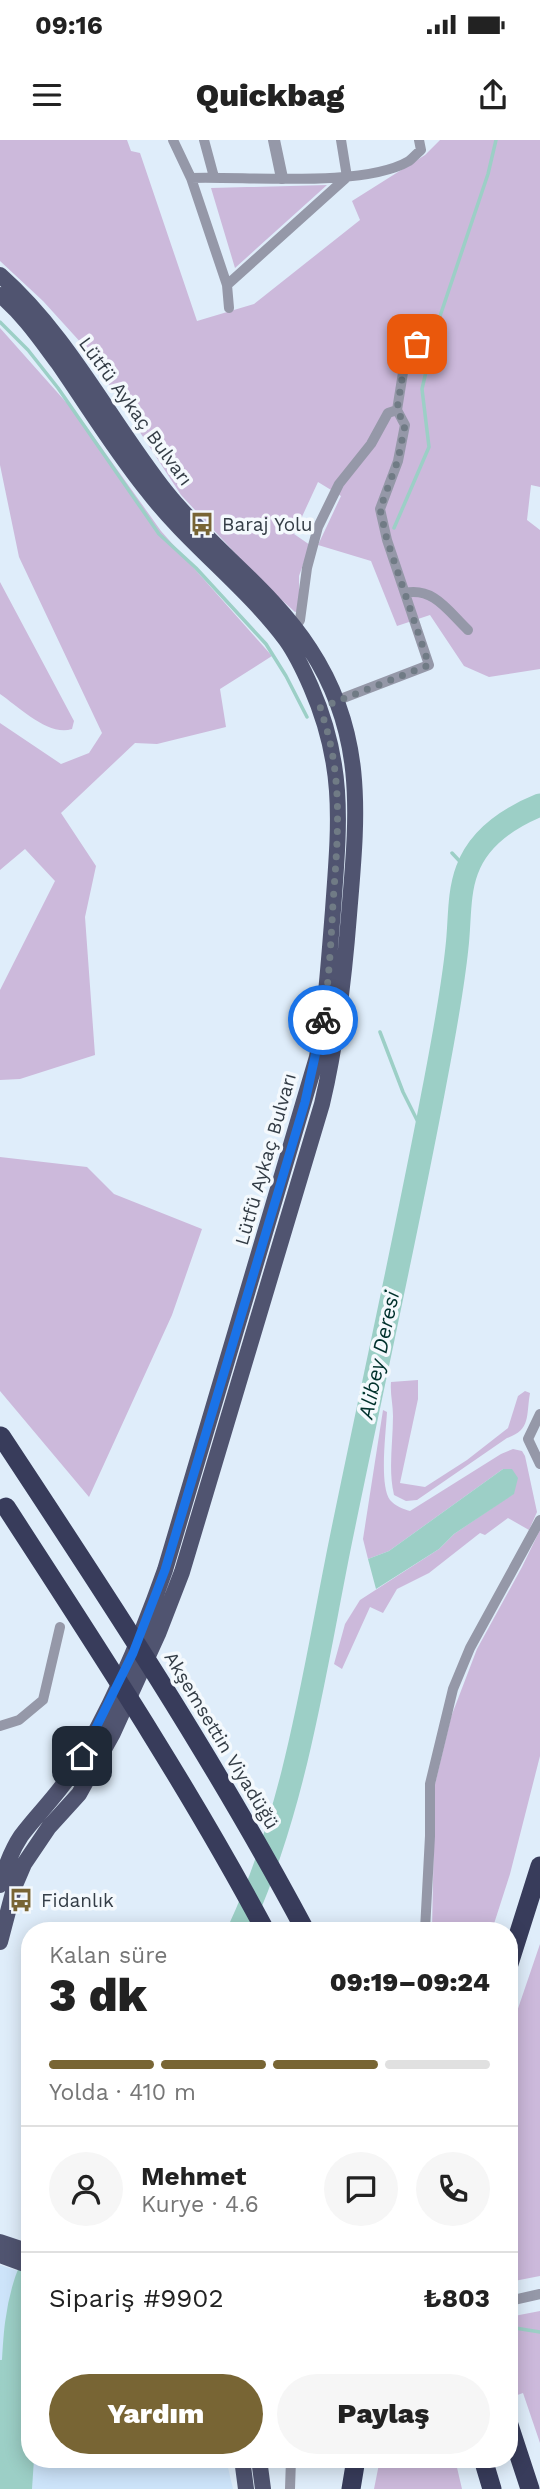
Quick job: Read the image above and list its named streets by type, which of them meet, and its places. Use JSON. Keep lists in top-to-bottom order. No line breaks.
{"streets":{"highway":["Akşemsettin Viyadüğü"],"main road":["Lütfü Aykaç Bulvarı"]},"water":["Alibey Deresi"],"places":{"bus stop":["Baraj Yolu","Fidanlık"]},"page":{"status":"09:16","header":"Quickbag","heading":["3 dk","Kalan süre","09:19–09:24"],"panel":["Mehmet","Kurye · 4.6","Sipariş #9902","₺803"],"bar":"Yolda · 410 m","buttons":["Yardım","Paylaş"]}}
